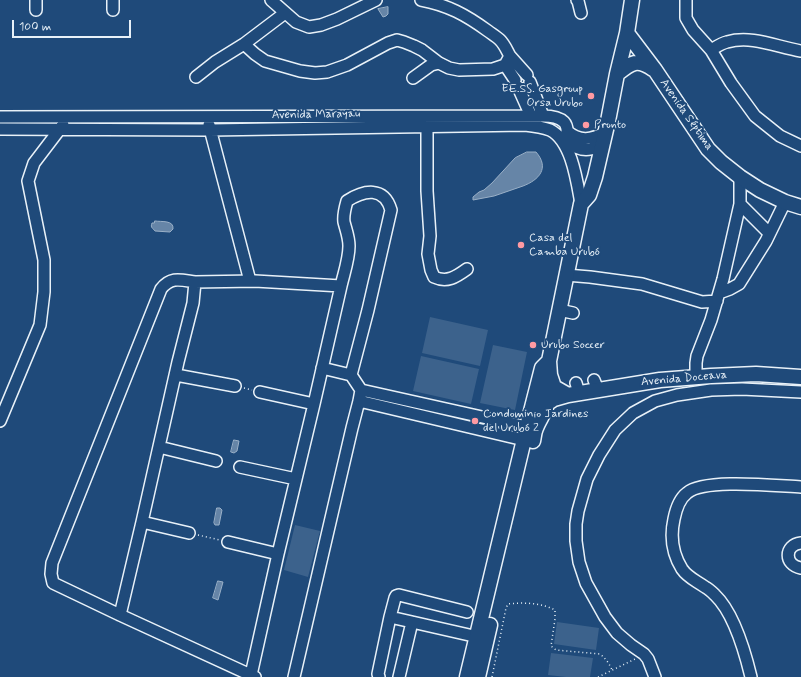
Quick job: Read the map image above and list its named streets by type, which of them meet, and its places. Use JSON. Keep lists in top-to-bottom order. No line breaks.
{"streets":{"main road":["Avenida Séptima","Avenida Doceava"],"street":["Avenida Marayau"]},"places":["EE.SS. Gasgroup Orsa Urubo","Pronto","Casa del Camba Urubó","Urubo Soccer","Condominio Jardines del Urubó 2"],"scale_bar":"100 m"}
